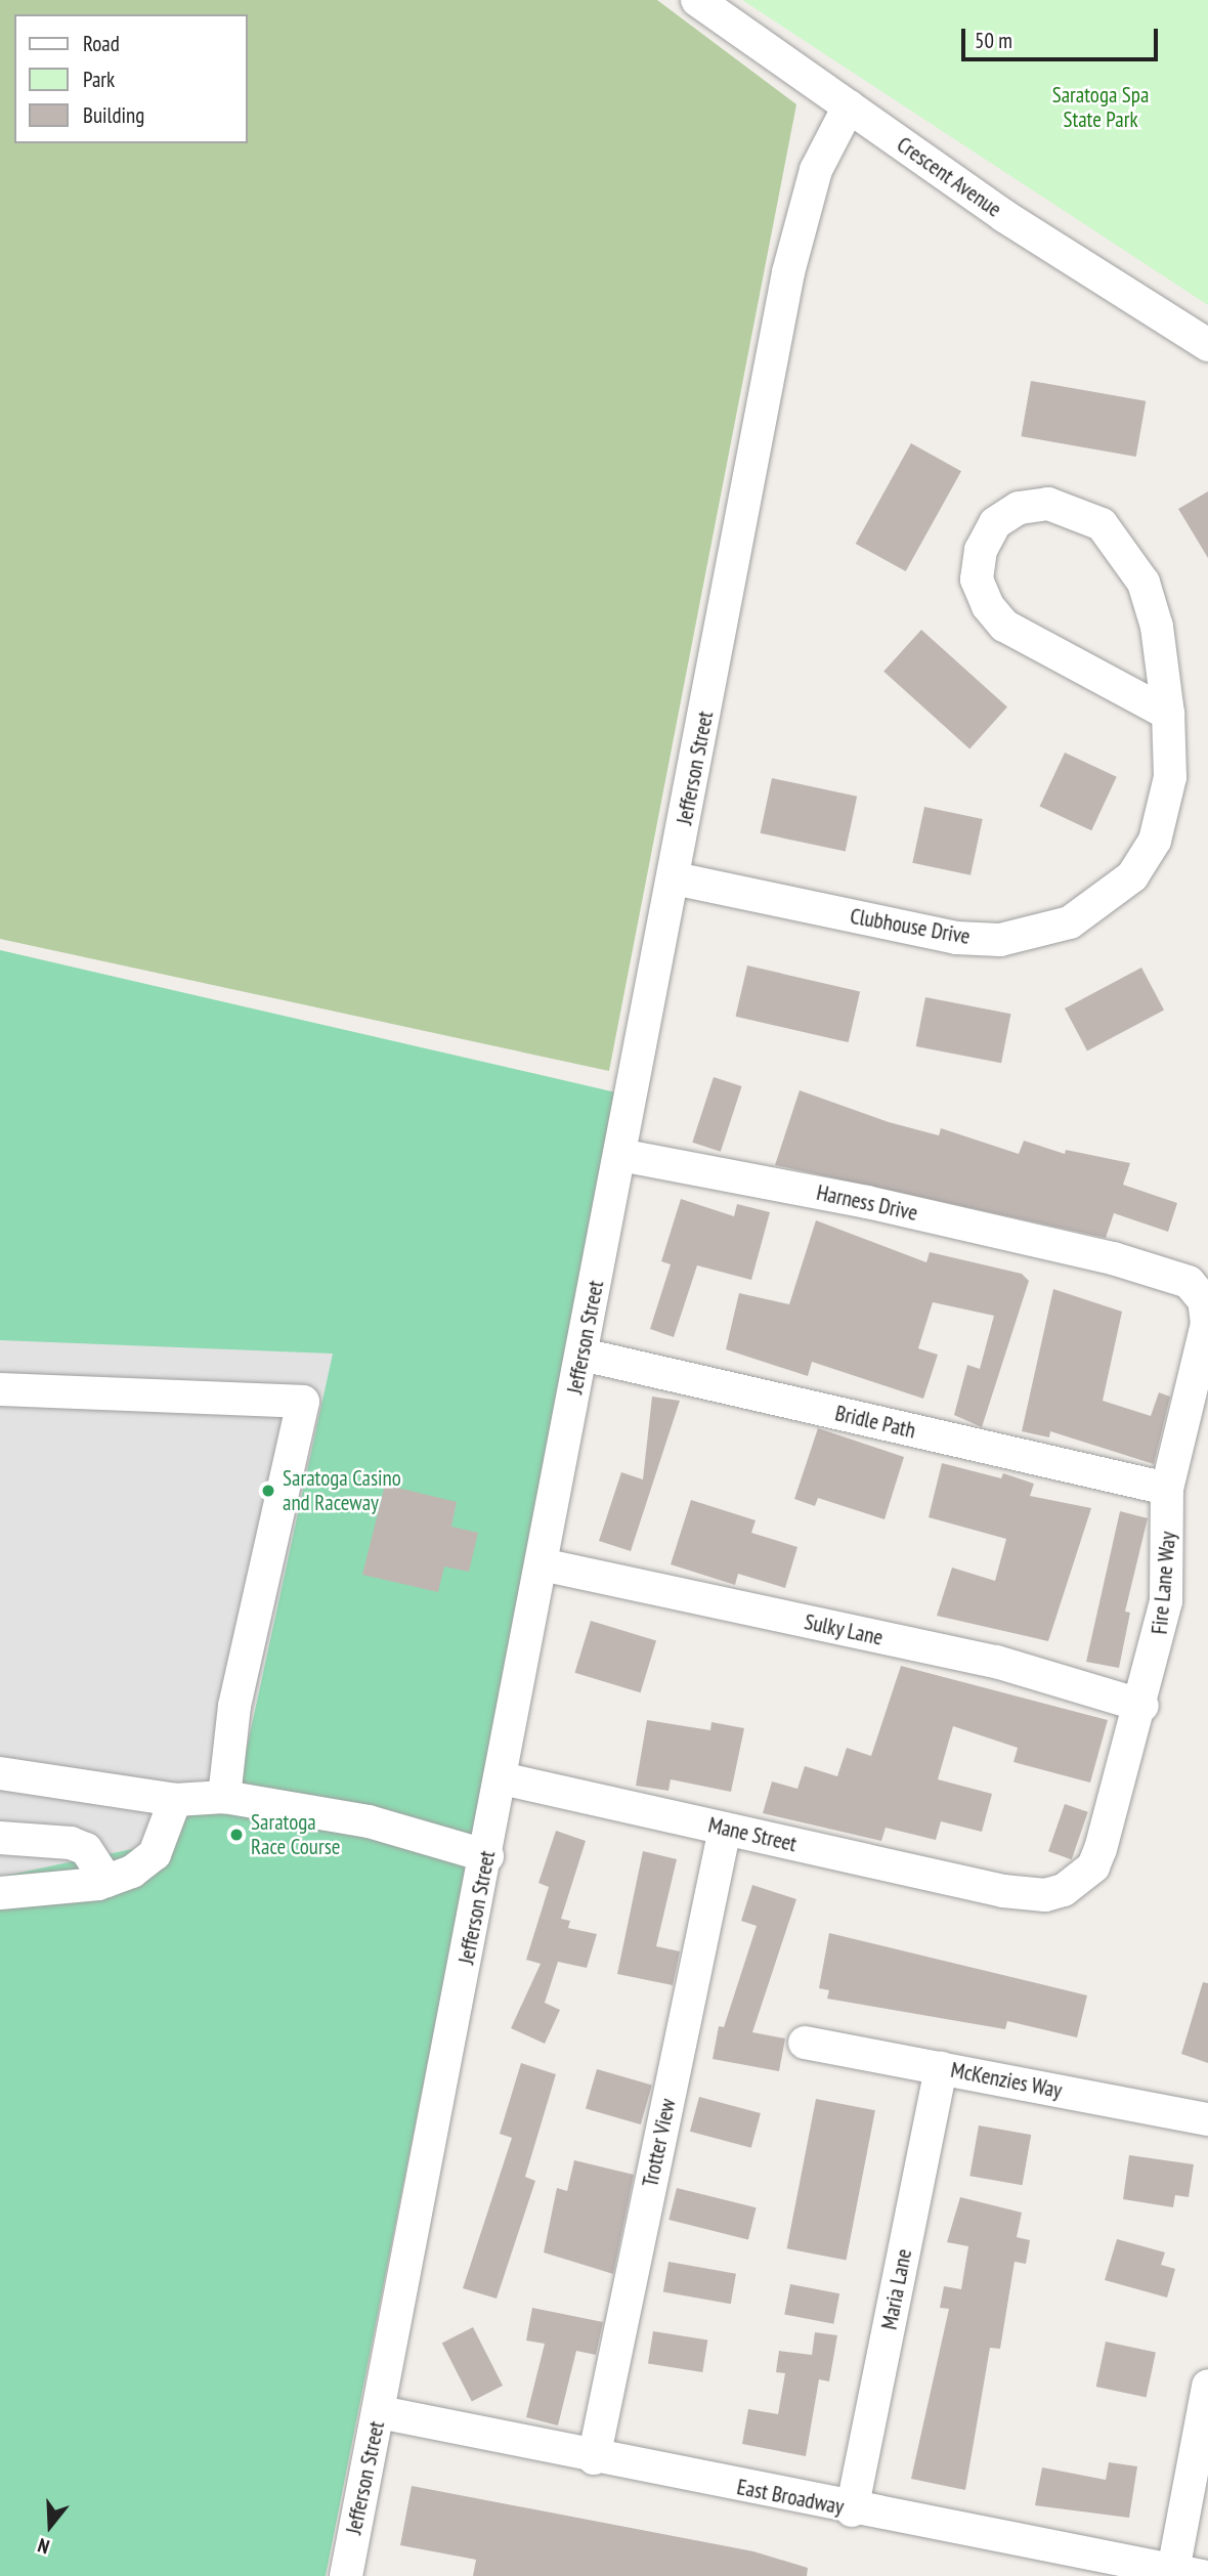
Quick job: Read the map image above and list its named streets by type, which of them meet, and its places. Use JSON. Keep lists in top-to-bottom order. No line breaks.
{"streets":{"street":["Crescent Avenue","Jefferson Street","Clubhouse Drive","Harness Drive","Bridle Path","Fire Lane Way","Sulky Lane","Mane Street","McKenzies Way","Trotter View","Maria Lane","East Broadway"]},"crossings":[["Crescent Avenue","Jefferson Street"],["Jefferson Street","Clubhouse Drive"],["Jefferson Street","Harness Drive"],["Jefferson Street","Bridle Path"],["Jefferson Street","Sulky Lane"],["Jefferson Street","Mane Street"],["Jefferson Street","East Broadway"],["Harness Drive","Fire Lane Way"],["Bridle Path","Fire Lane Way"],["Fire Lane Way","Sulky Lane"],["Fire Lane Way","Mane Street"],["Mane Street","Trotter View"],["McKenzies Way","Maria Lane"],["Trotter View","East Broadway"],["Maria Lane","East Broadway"]],"parks":["Saratoga Spa State Park"],"places":["Saratoga Casino and Raceway","Saratoga Race Course"],"legend":["Road","Park","Building"],"scale_bar":"50 m","north":"bottom"}
